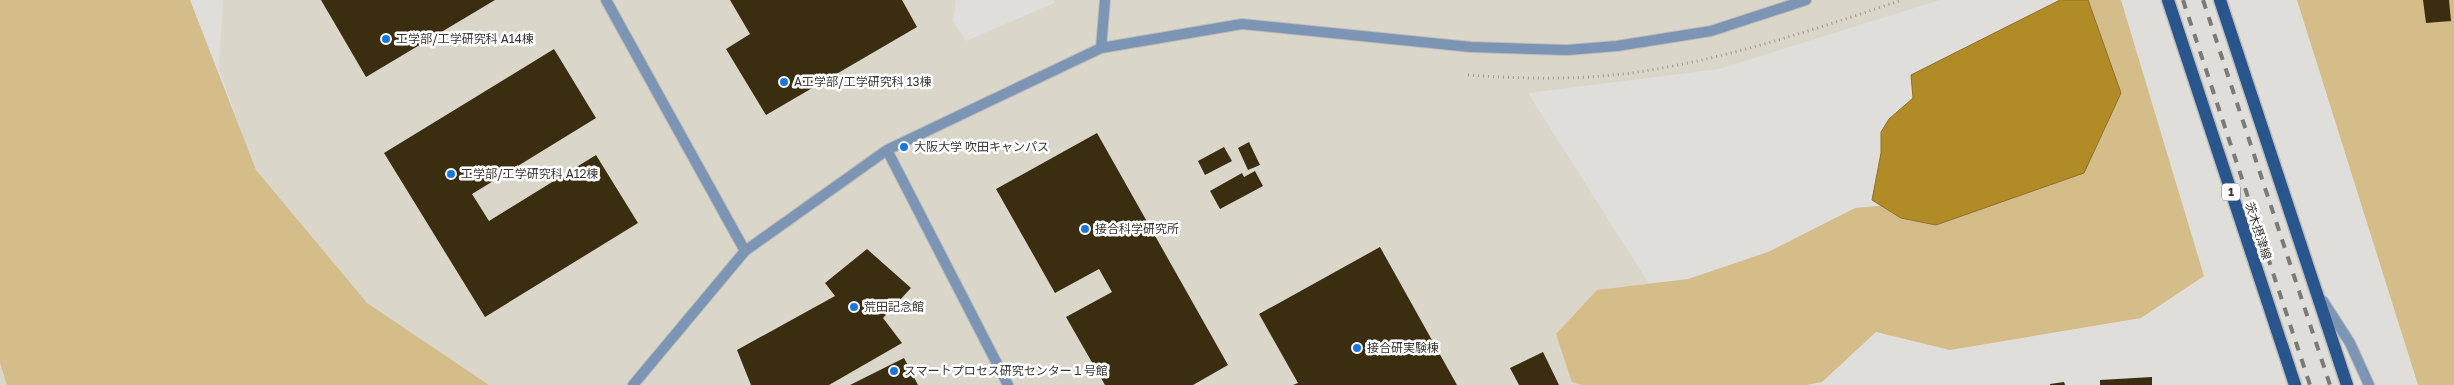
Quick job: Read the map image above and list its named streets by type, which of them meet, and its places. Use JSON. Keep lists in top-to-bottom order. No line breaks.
{"streets":{"main road":["1","茨木摂津線"]},"places":["工学部/工学研究科 A14棟","A工学部/工学研究科 13棟","大阪大学 吹田キャンパス","工学部/工学研究科 A12棟","接合科学研究所","荒田記念館","接合研実験棟","スマートプロセス研究センター１号館"]}
